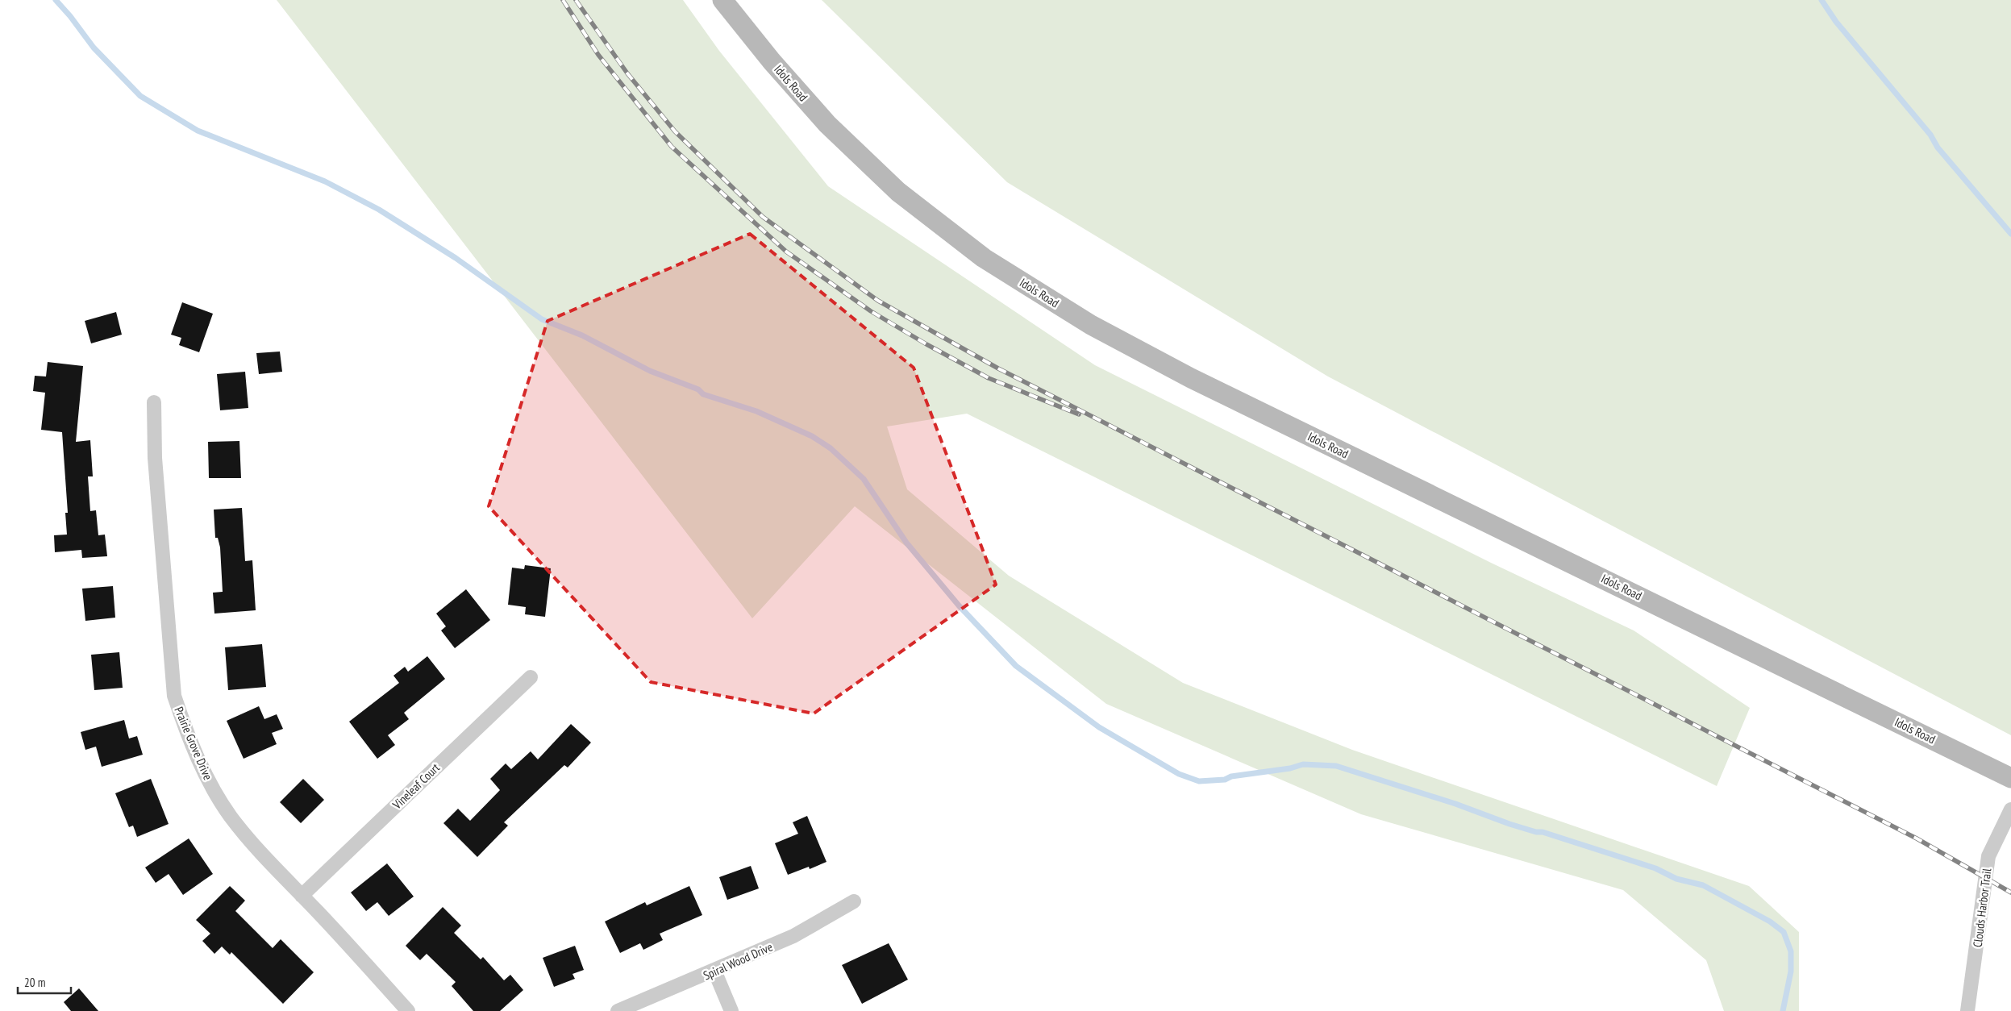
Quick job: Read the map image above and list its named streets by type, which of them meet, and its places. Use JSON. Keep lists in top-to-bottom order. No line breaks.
{"streets":{"main road":["Idols Road"],"street":["Prairie Grove Drive","Vineleaf Court","Clouds Harbor Trail","Spiral Wood Drive"]},"crossings":[["Prairie Grove Drive","Vineleaf Court"]],"scale_bar":"20 m"}
